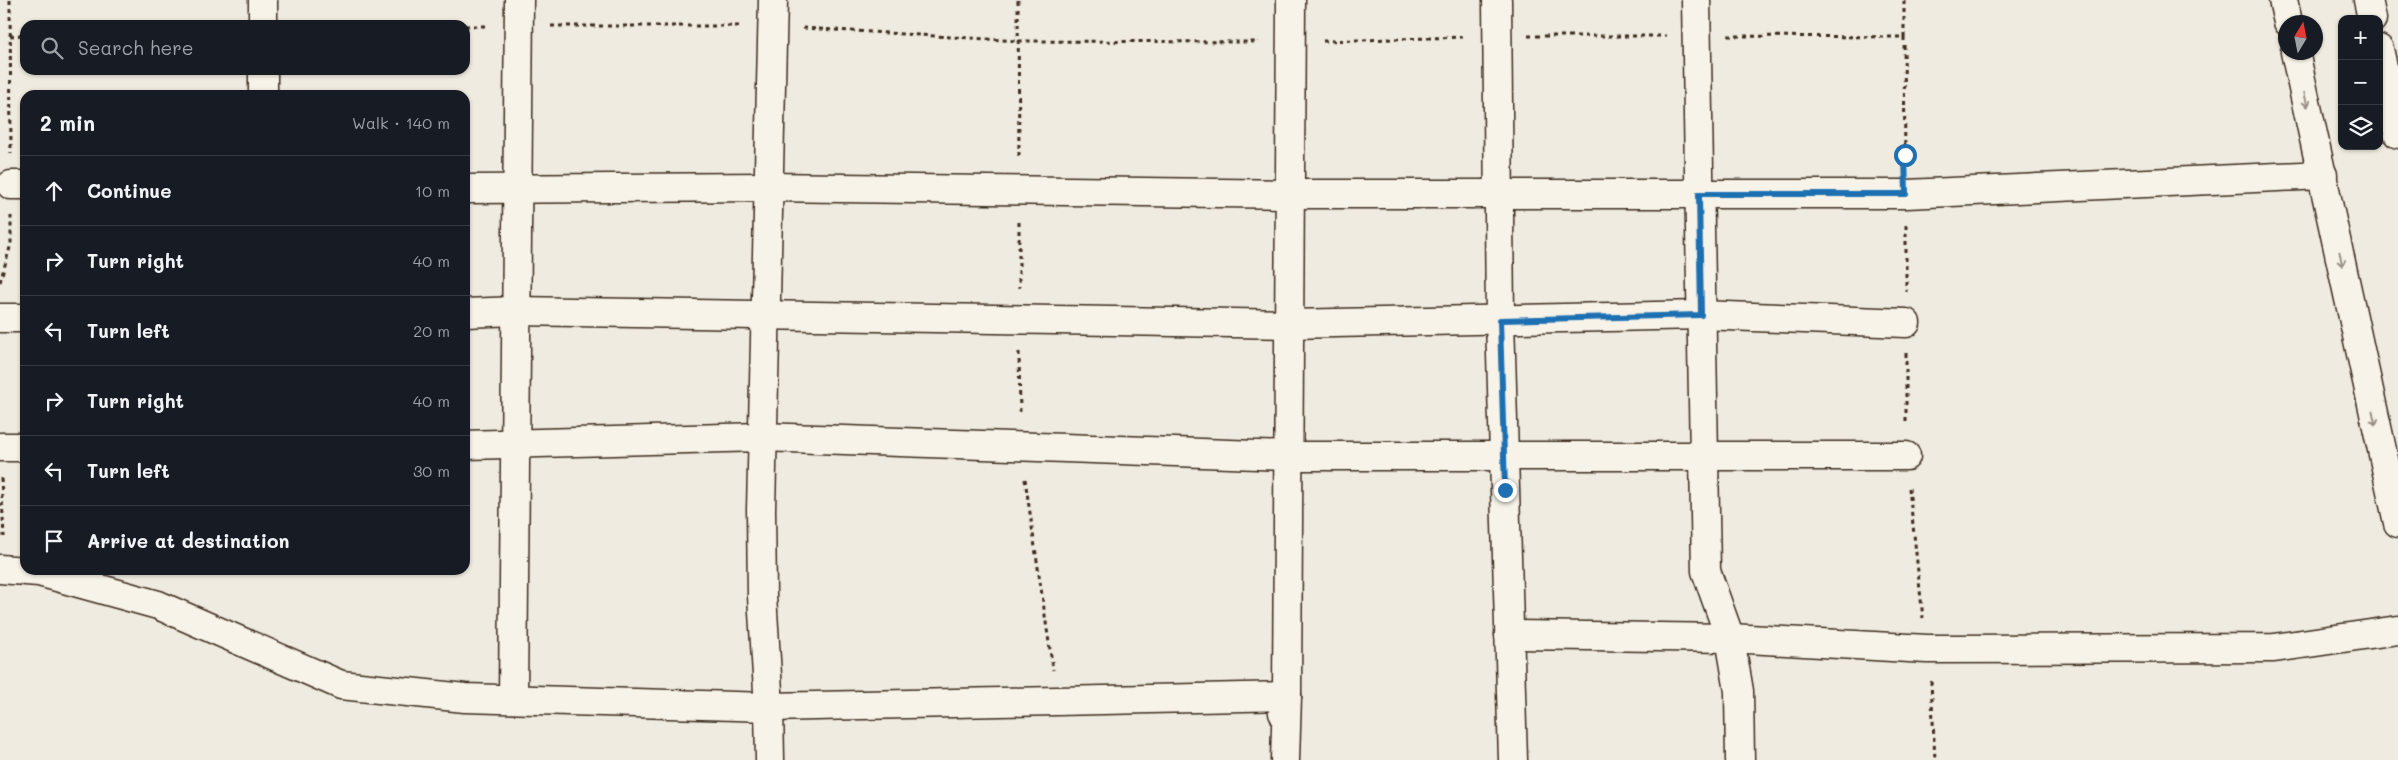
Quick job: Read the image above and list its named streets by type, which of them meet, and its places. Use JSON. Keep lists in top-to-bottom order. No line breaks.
{"north":"top","page":{"map_buttons":["+","−"],"search":"Search here","heading":["2 min","Walk · 140 m"],"list":[["Continue","10 m"],["Turn right","40 m"],["Turn left","20 m"],["Turn right","40 m"],["Turn left","30 m"],"Arrive at destination"]}}
